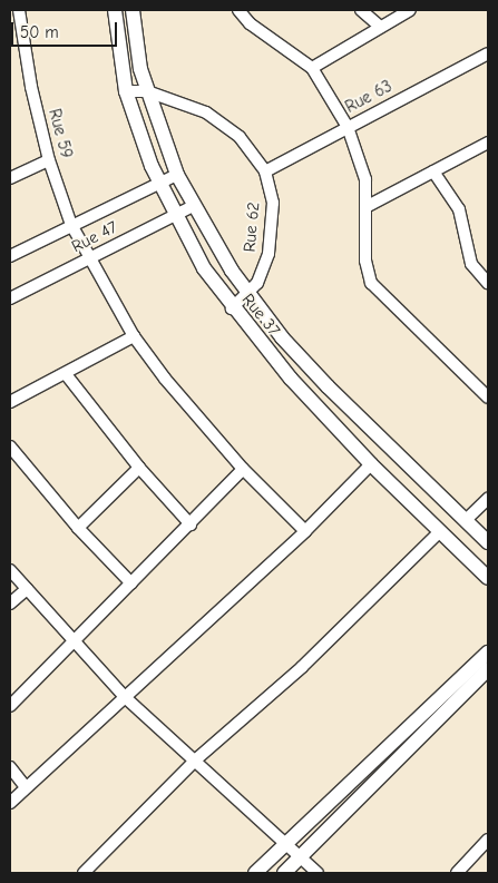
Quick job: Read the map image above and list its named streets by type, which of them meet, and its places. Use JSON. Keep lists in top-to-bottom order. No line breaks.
{"streets":{"street":["Rue 63","Rue 59","Rue 62","Rue 47","Rue 37"]},"crossings":[["Rue 63","Rue 62"],["Rue 59","Rue 47"],["Rue 62","Rue 37"],["Rue 47","Rue 37"]],"scale_bar":"50 m"}
